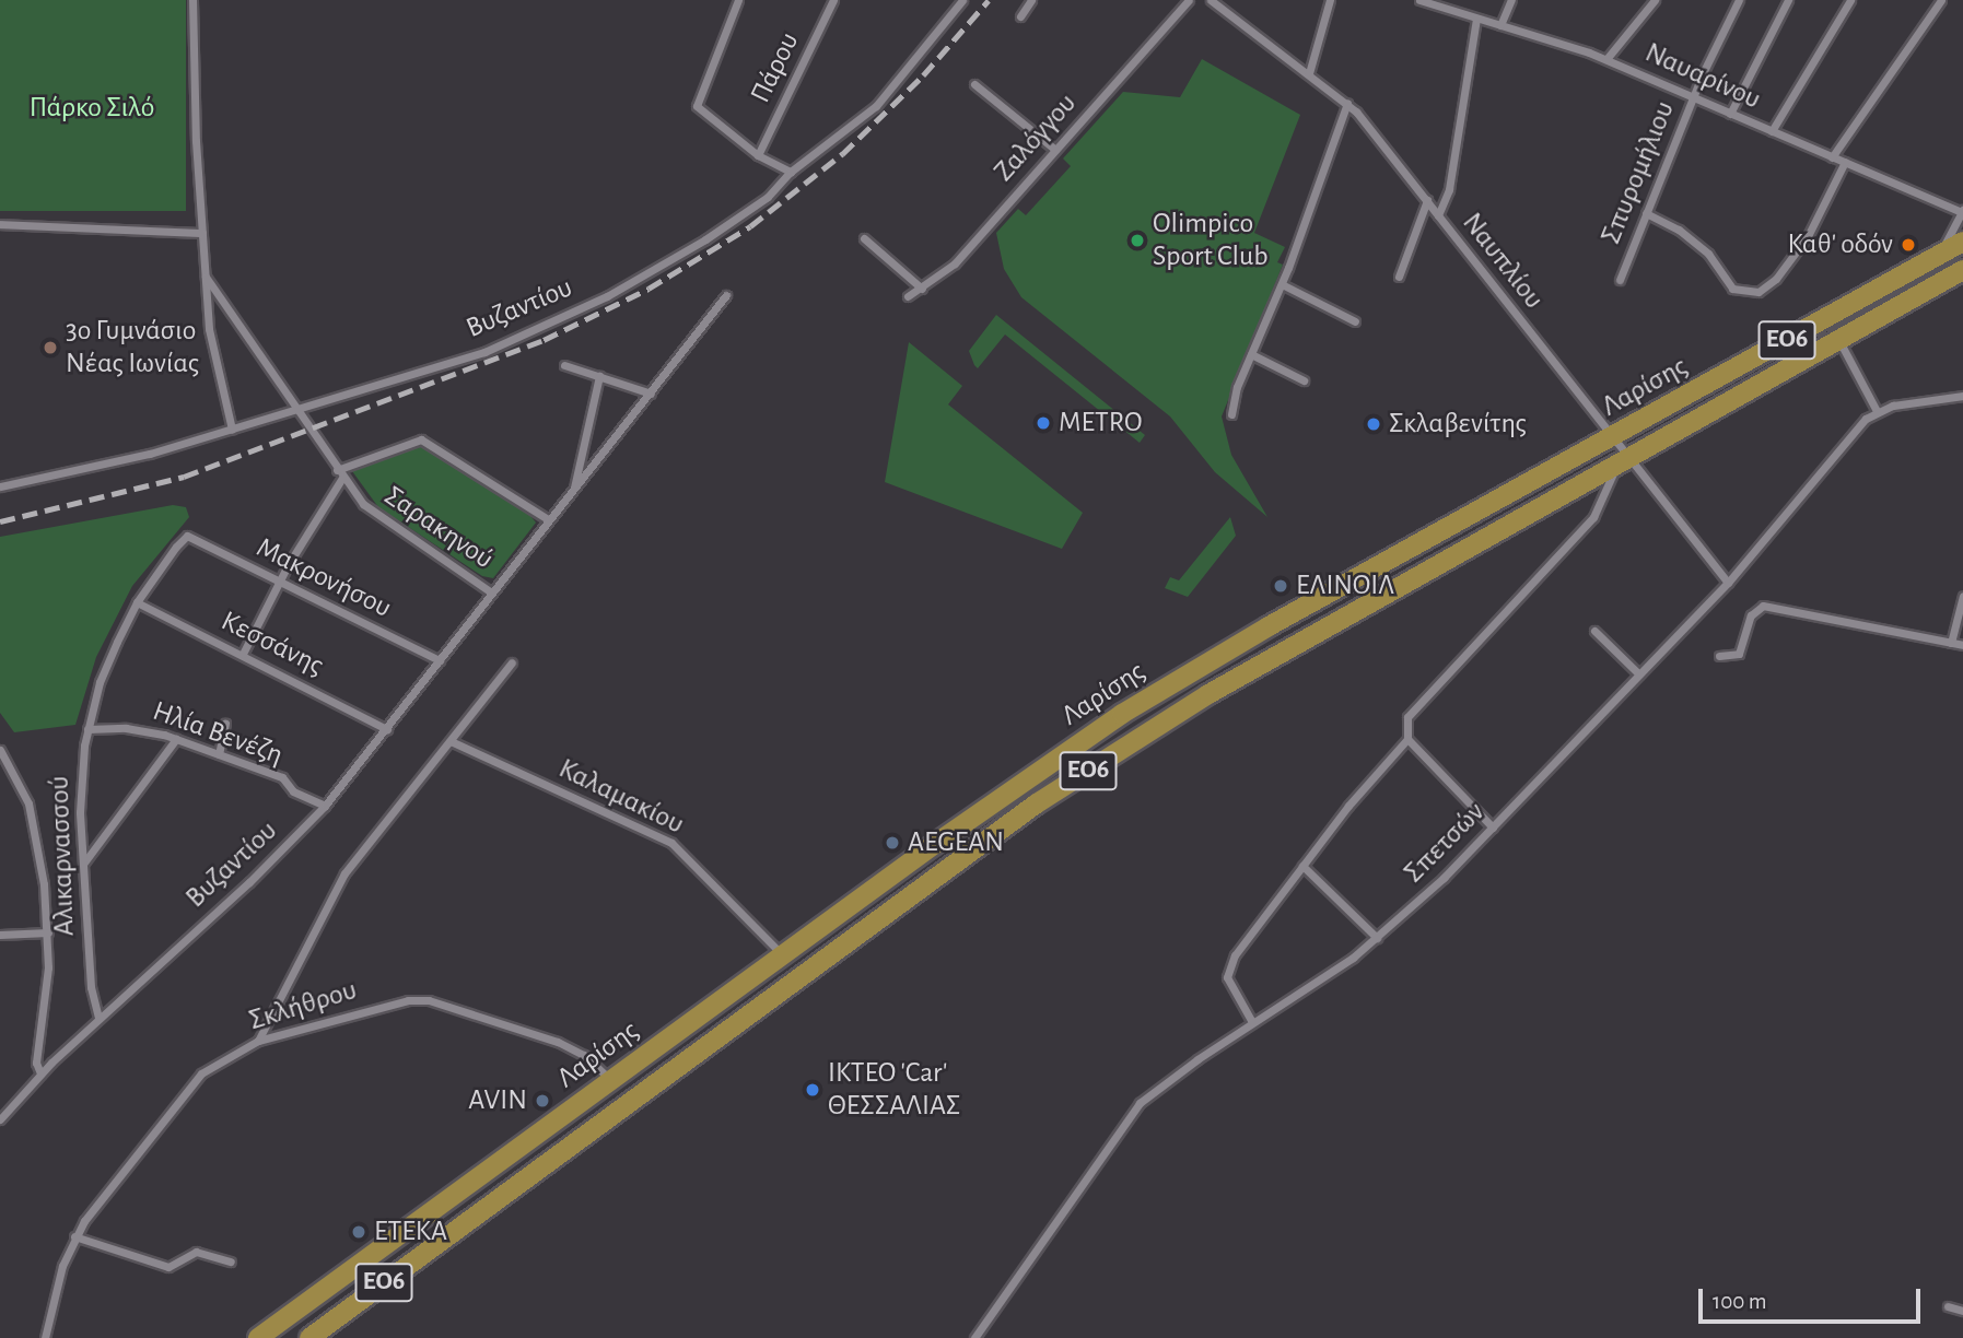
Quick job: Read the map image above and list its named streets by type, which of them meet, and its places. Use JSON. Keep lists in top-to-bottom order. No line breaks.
{"streets":{"main road":["ΕΟ6","Λαρίσης"],"street":["Πάρου","Ναυαρίνου","Ζαλόγγου","Σπυρομήλιου","Ναυπλίου","Βυζαντίου","Σαρακηνού","Μακρονήσου","Κεσσάνης","Ηλία Βενέζη","Καλαμακίου","Σπετσών","Αλικαρνασσού","Σκλήθρου"]},"crossings":[["Ναυαρίνου","Σπυρομήλιου"],["Ναυπλίου","Λαρίσης"],["Ναυπλίου","Σπετσών"],["Βυζαντίου","Σαρακηνού"],["Βυζαντίου","Μακρονήσου"],["Βυζαντίου","Κεσσάνης"],["Βυζαντίου","Ηλία Βενέζη"],["Βυζαντίου","Αλικαρνασσού"],["Λαρίσης","Καλαμακίου"],["Λαρίσης","Σκλήθρου"],["Μακρονήσου","Αλικαρνασσού"],["Κεσσάνης","Αλικαρνασσού"],["Ηλία Βενέζη","Αλικαρνασσού"]],"parks":["Πάρκο Σιλό"],"places":["Olimpico Sport Club","Καθ' οδόν","3ο Γυμνάσιο Νέας Ιωνίας","METRO","Σκλαβενίτης","ΕΛΙΝΟΙΛ","AEGEAN","ΙΚΤΕΟ 'Car' ΘΕΣΣΑΛΙΑΣ","AVIN","ΕΤΕΚΑ"],"scale_bar":"100 m"}
